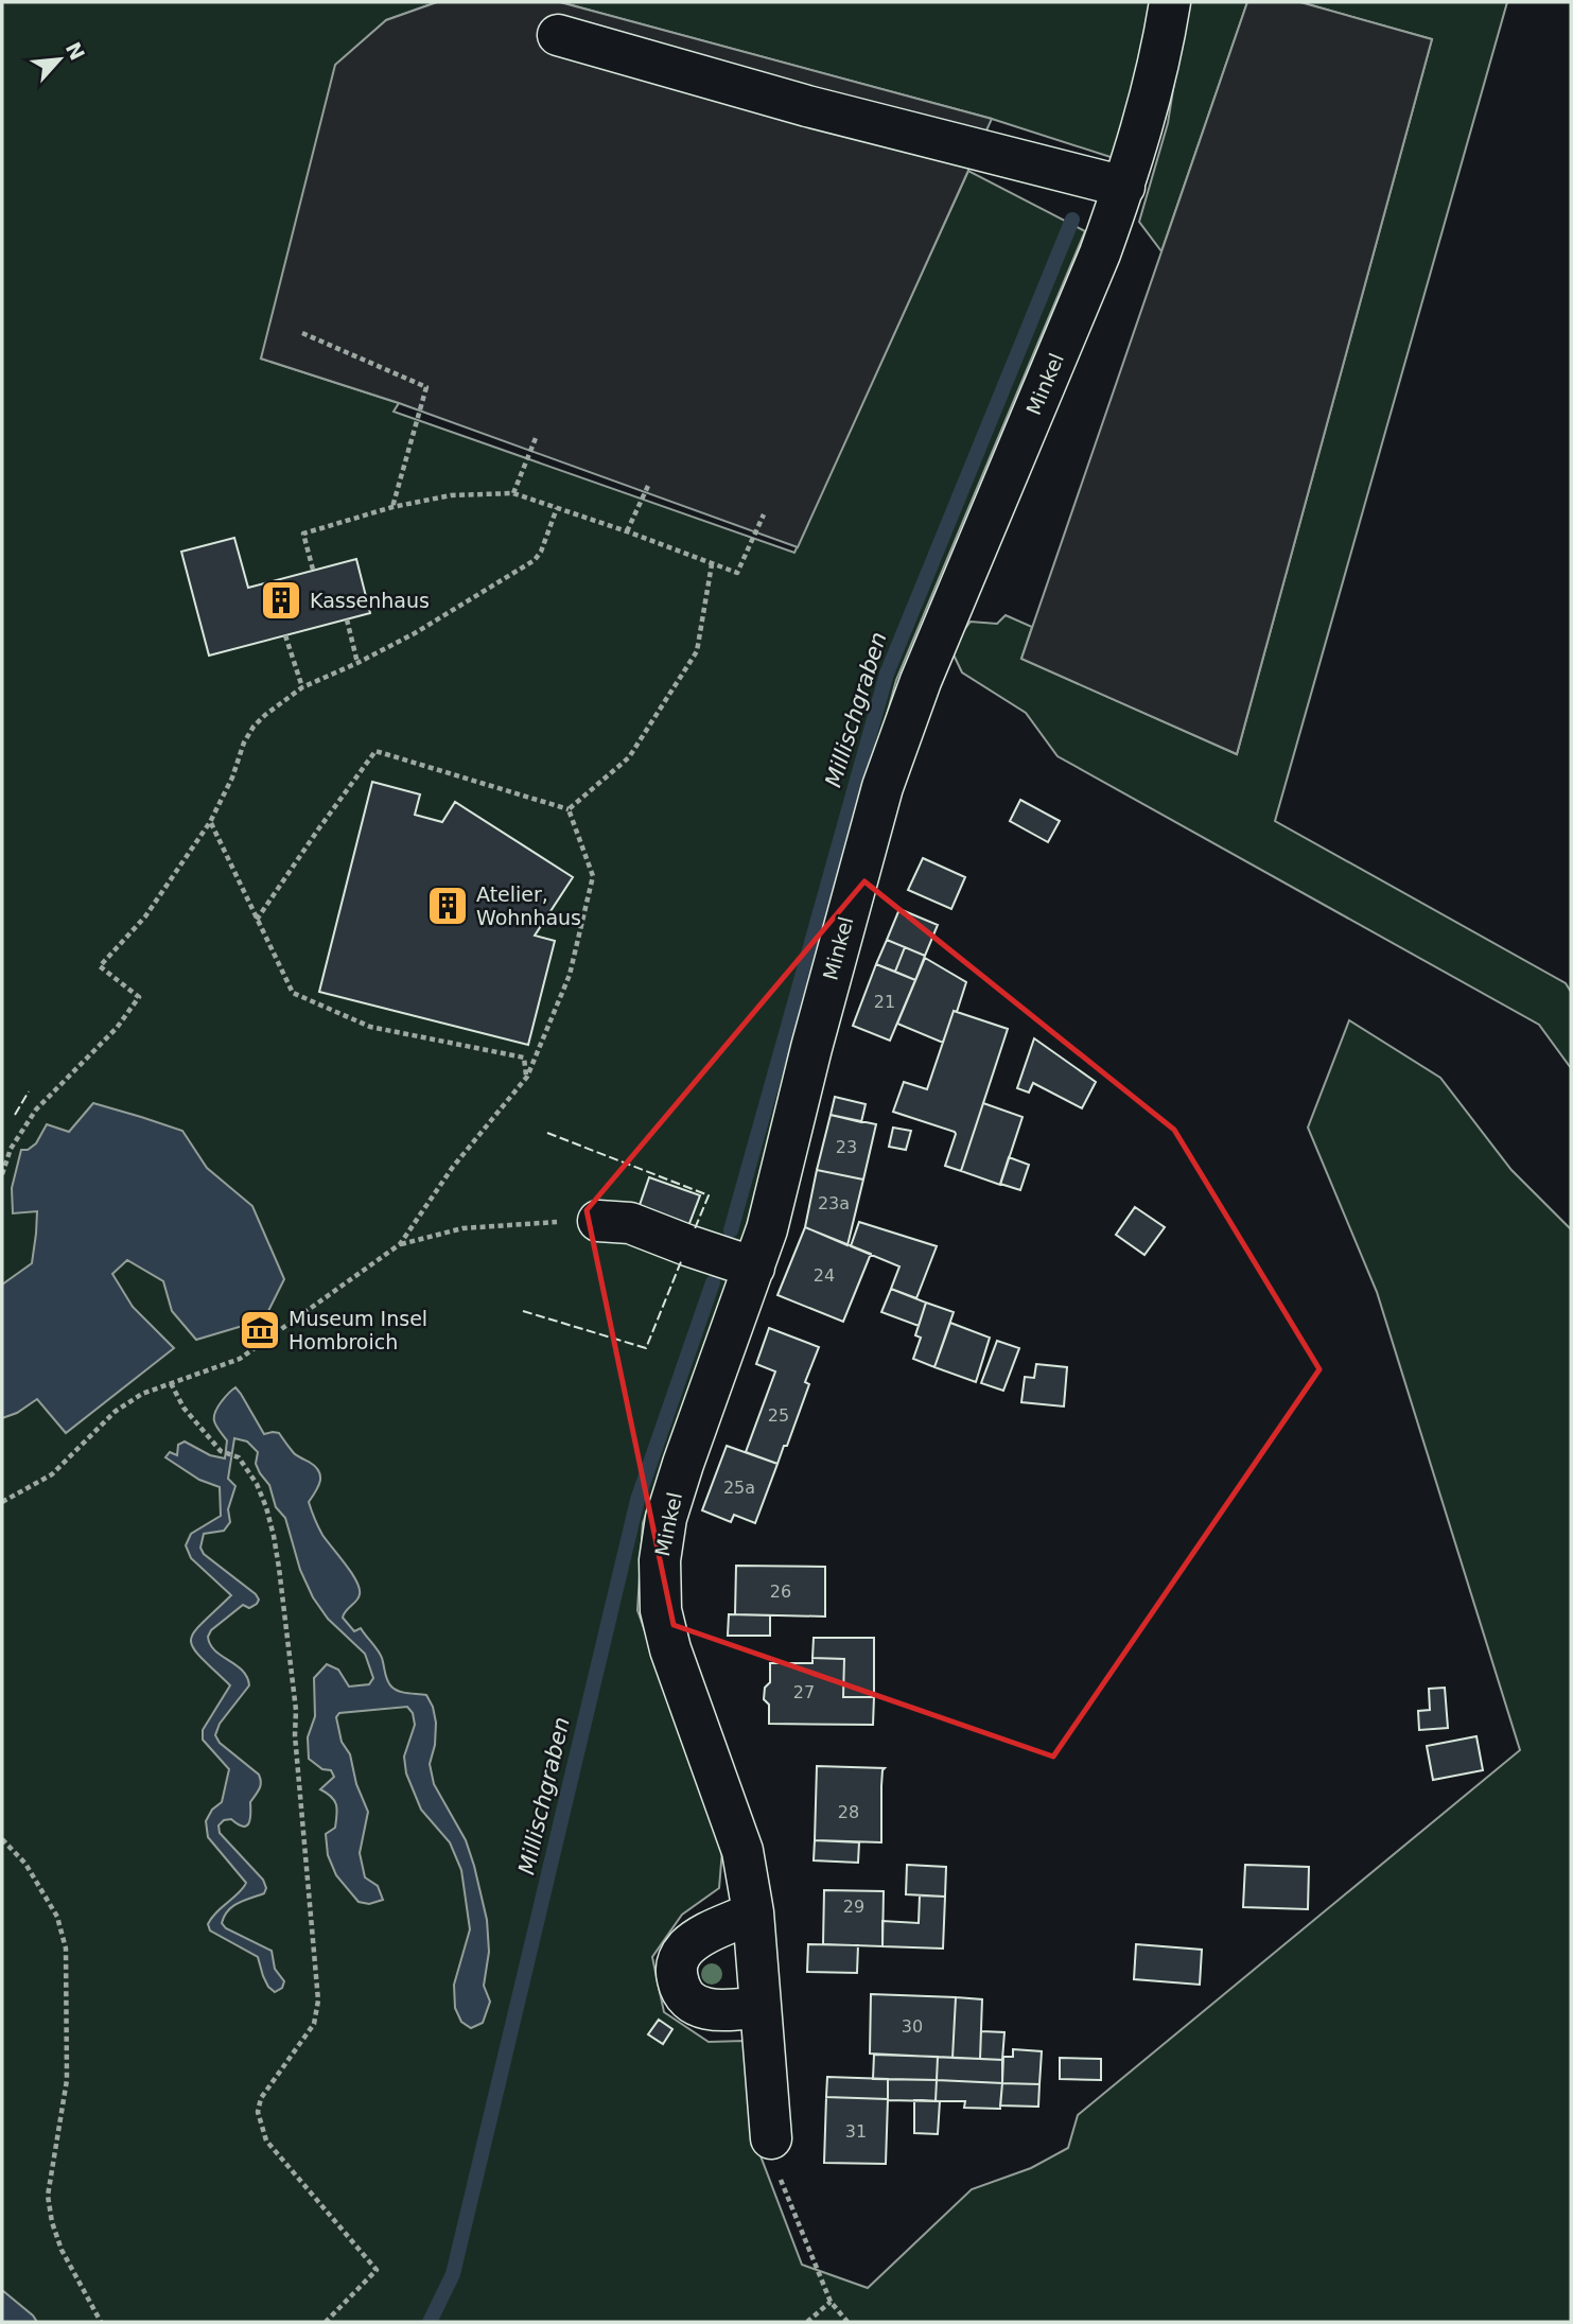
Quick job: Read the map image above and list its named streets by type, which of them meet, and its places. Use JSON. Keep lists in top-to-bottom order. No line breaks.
{"streets":{"street":["Minkel"]},"water":["Millischgraben"],"places":{"building":["Kassenhaus","Atelier, Wohnhaus"],"museum":["Museum Insel Hombroich"]},"house_numbers":["21","23","23a","24","25","25a","26","27","28","29","30","31"],"north":"top right"}
